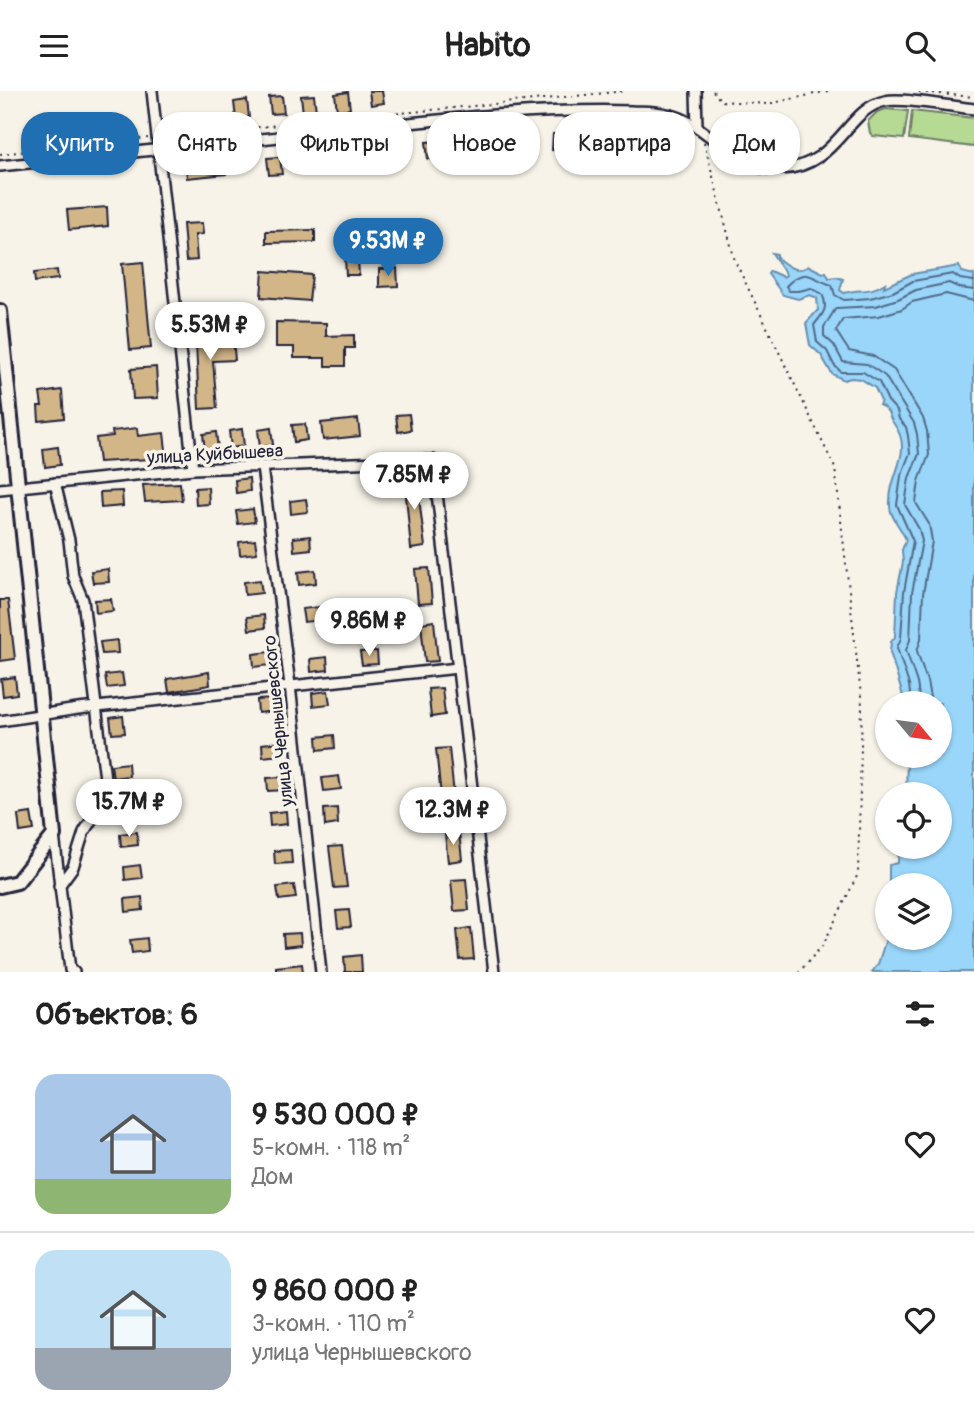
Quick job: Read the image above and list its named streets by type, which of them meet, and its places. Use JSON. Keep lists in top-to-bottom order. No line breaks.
{"streets":{"street":["улица Куйбышева","улица Чернышевского"]},"crossings":[["улица Куйбышева","улица Чернышевского"]],"north":"bottom right","page":{"header":"Habito","chip":["Купить","Снять","Фильтры","Новое","Квартира","Дом"],"price":["9.53M ₽","5.53M ₽","7.85M ₽","9.86M ₽","15.7M ₽","12.3M ₽"],"heading":"Объектов: 6","list":[{"name":"9 530 000 ₽","note":"5-комн. · 118 m² · Дом"},{"name":"9 860 000 ₽","note":"3-комн. · 110 m² · улица Чернышевского"}]}}
